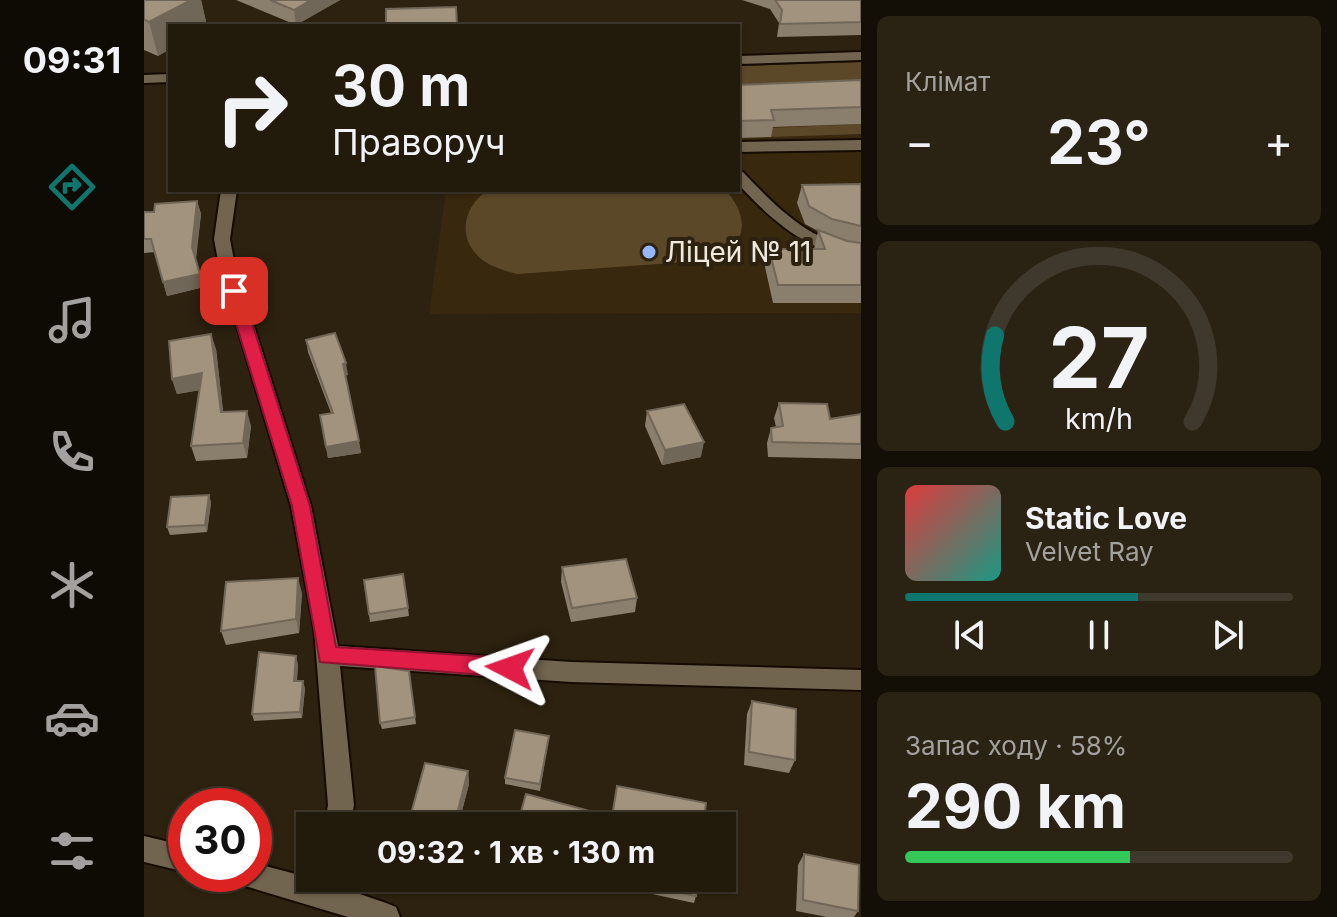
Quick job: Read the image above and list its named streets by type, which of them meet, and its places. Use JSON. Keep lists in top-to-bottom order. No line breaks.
{"places":["Ліцей № 11"],"page":{"tabs":"09:31","tile":["Клімат",["Запас ходу · 58%","290 km"]],"turn":["30 m","Праворуч"],"heat":["−","23°","+"],"song":["Static Love","Velvet Ray"],"limit":"30","trip":"09:32 · 1 хв · 130 m","gauge":["27","km/h"]}}
